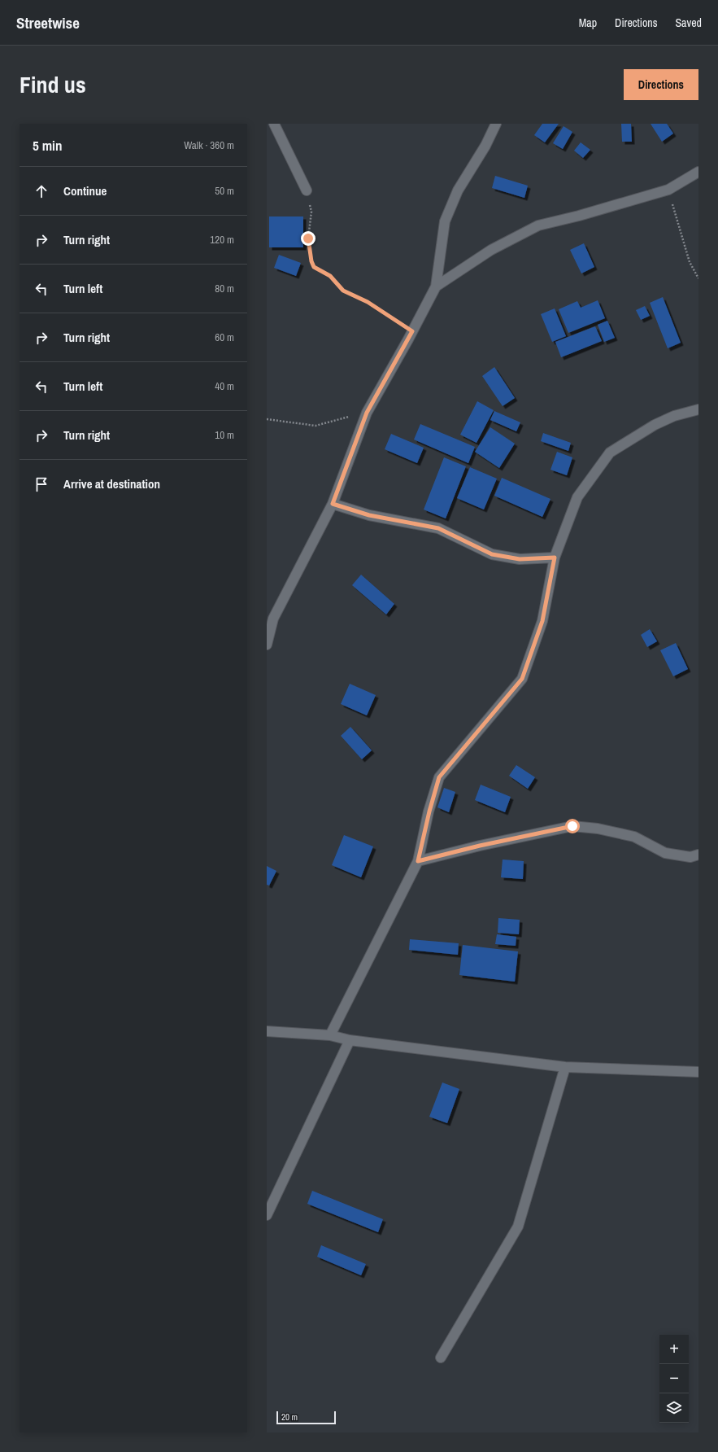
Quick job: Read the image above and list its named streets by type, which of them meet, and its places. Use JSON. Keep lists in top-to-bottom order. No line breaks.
{"scale_bar":"20 m","page":{"header":"Streetwise","nav":["Map","Directions","Saved"],"title":"Find us","buttons":"Directions","heading":["5 min","Walk · 360 m"],"list":[["Continue","50 m"],["Turn right","120 m"],["Turn left","80 m"],["Turn right","60 m"],["Turn left","40 m"],["Turn right","10 m"],"Arrive at destination"],"map_buttons":["+","−"],"scale":"20 m"}}
